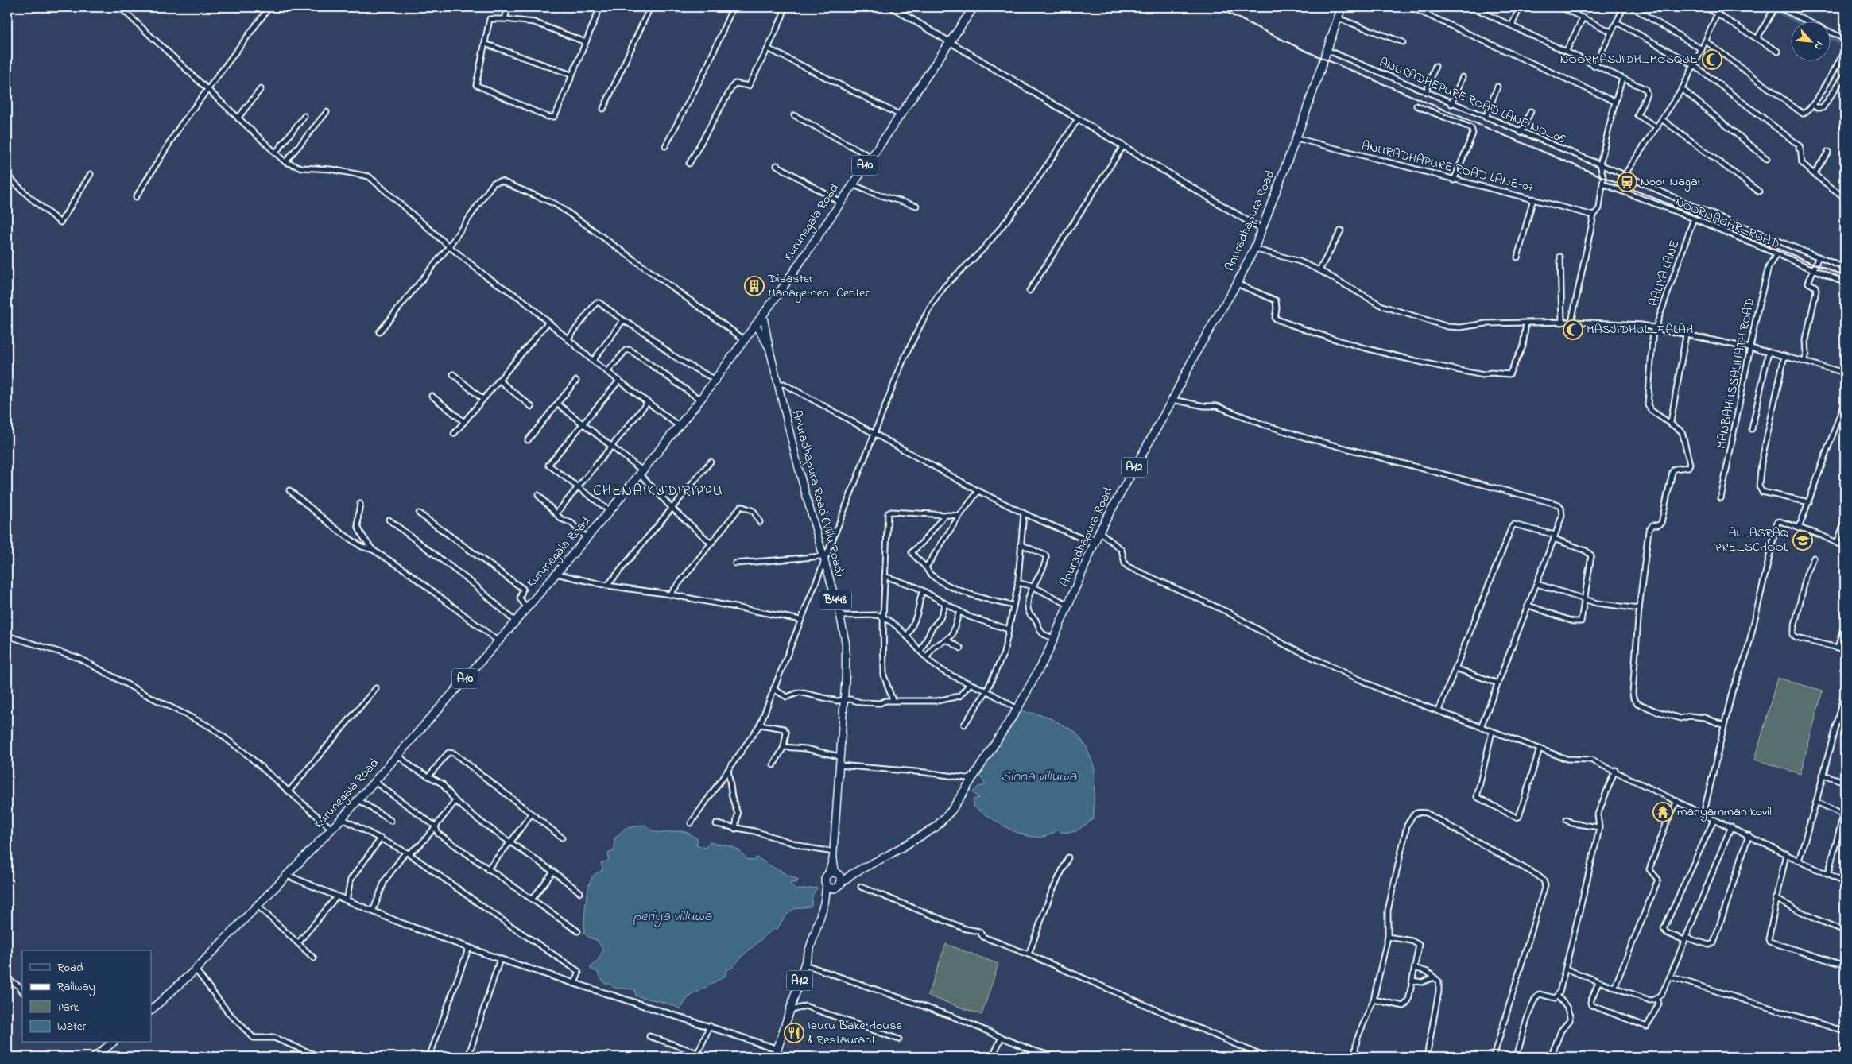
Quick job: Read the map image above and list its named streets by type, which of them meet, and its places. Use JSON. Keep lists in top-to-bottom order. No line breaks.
{"streets":{"highway":["A10","Anuradhapura Road","Kurunegala Road","A12"],"main road":["Anuradhapura Road (Villu Road)","B448"],"street":["ANURADHEPURE ROAD LANE NO_06","ANURADHAPURE ROAD LANE-07","NOORNAGAR_ROAD","AALIYA LANE","MANBAHUSSALIHATH ROAD"]},"crossings":[["ANURADHEPURE ROAD LANE NO_06","Anuradhapura Road"],["ANURADHAPURE ROAD LANE-07","Anuradhapura Road"],["Anuradhapura Road","A12"],["Anuradhapura Road","Anuradhapura Road (Villu Road)"],["Kurunegala Road","Anuradhapura Road (Villu Road)"],["NOORNAGAR_ROAD","AALIYA LANE"],["NOORNAGAR_ROAD","MANBAHUSSALIHATH ROAD"],["A12","Anuradhapura Road (Villu Road)"]],"districts":["CHENAIKUDIRIPPU"],"water":["Sinna villuwa","periya villuwa"],"places":{"mosque":["NOORMASJIDH_MOSQUE","MASJIDHUL_FALAH"],"station":["Noor Nagar"],"building":["Disaster Management Center"],"school or university":["AL_ASRAQ PRE_SCHOOL"],"temple":["mariyamman kovil"],"restaurant":["Isuru Bake House & Restaurant"]},"legend":["Road","Railway","Park","Water"],"north":"bottom right"}
